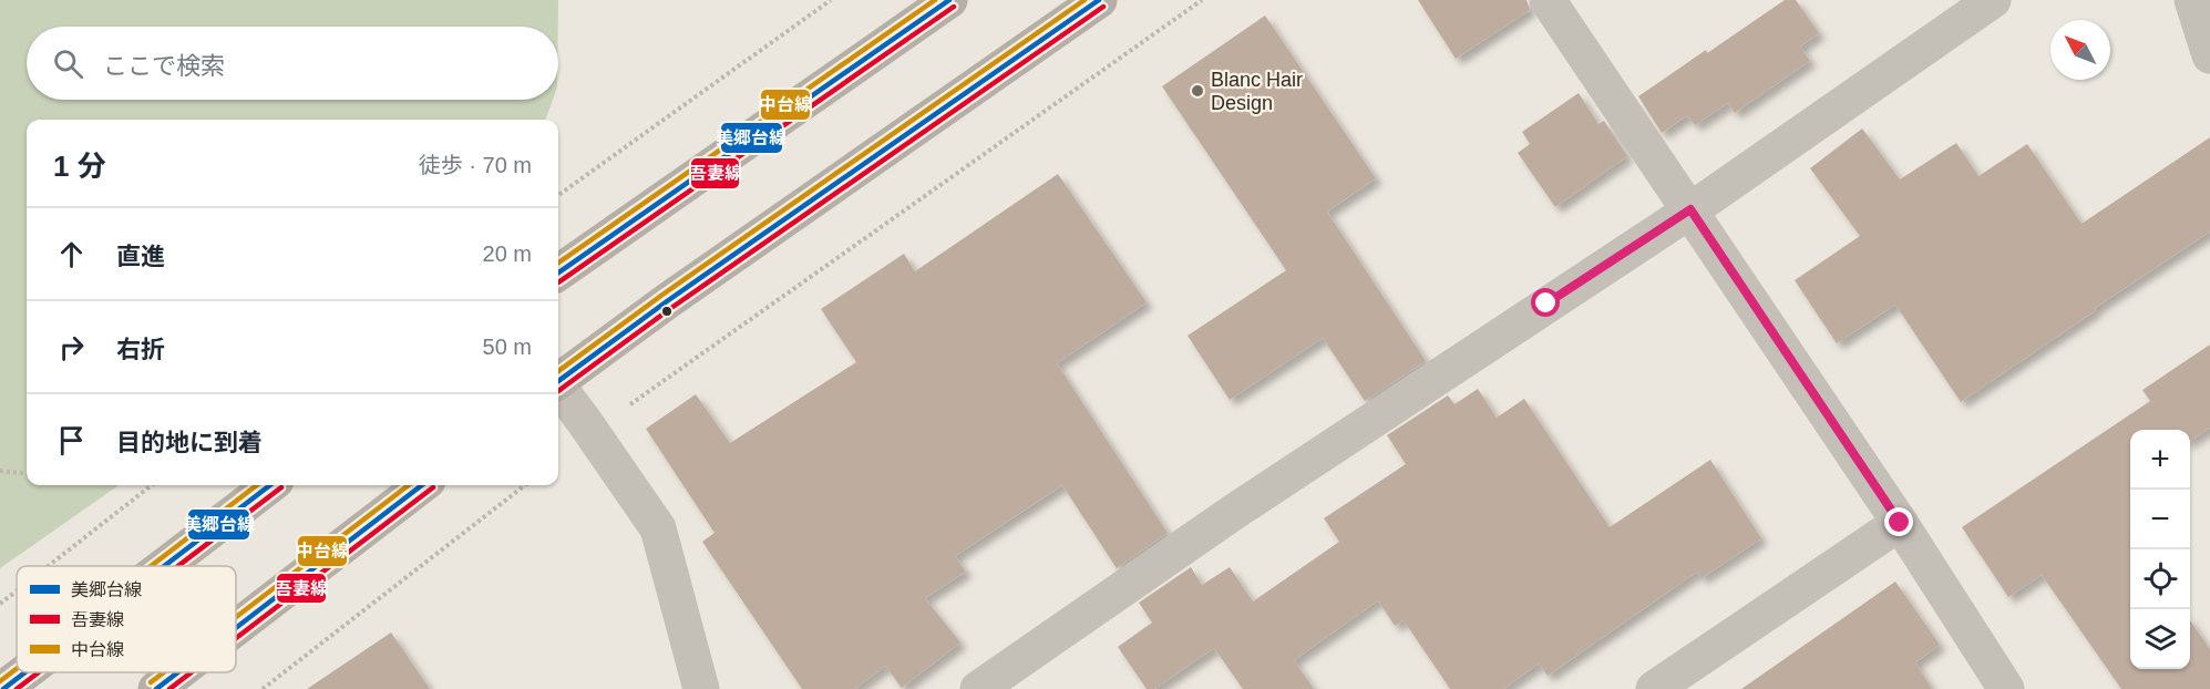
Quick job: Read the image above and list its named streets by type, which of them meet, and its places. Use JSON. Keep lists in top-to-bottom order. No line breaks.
{"places":["Blanc Hair Design"],"lines":["transit line 美郷台線","transit line 中台線","transit line 吾妻線"],"legend":["美郷台線","吾妻線","中台線"],"north":"top left","page":{"search":"ここで検索","heading":["1 分","徒歩 · 70 m"],"list":[["直進","20 m"],["右折","50 m"],"目的地に到着"],"map_buttons":["+","−"]}}
